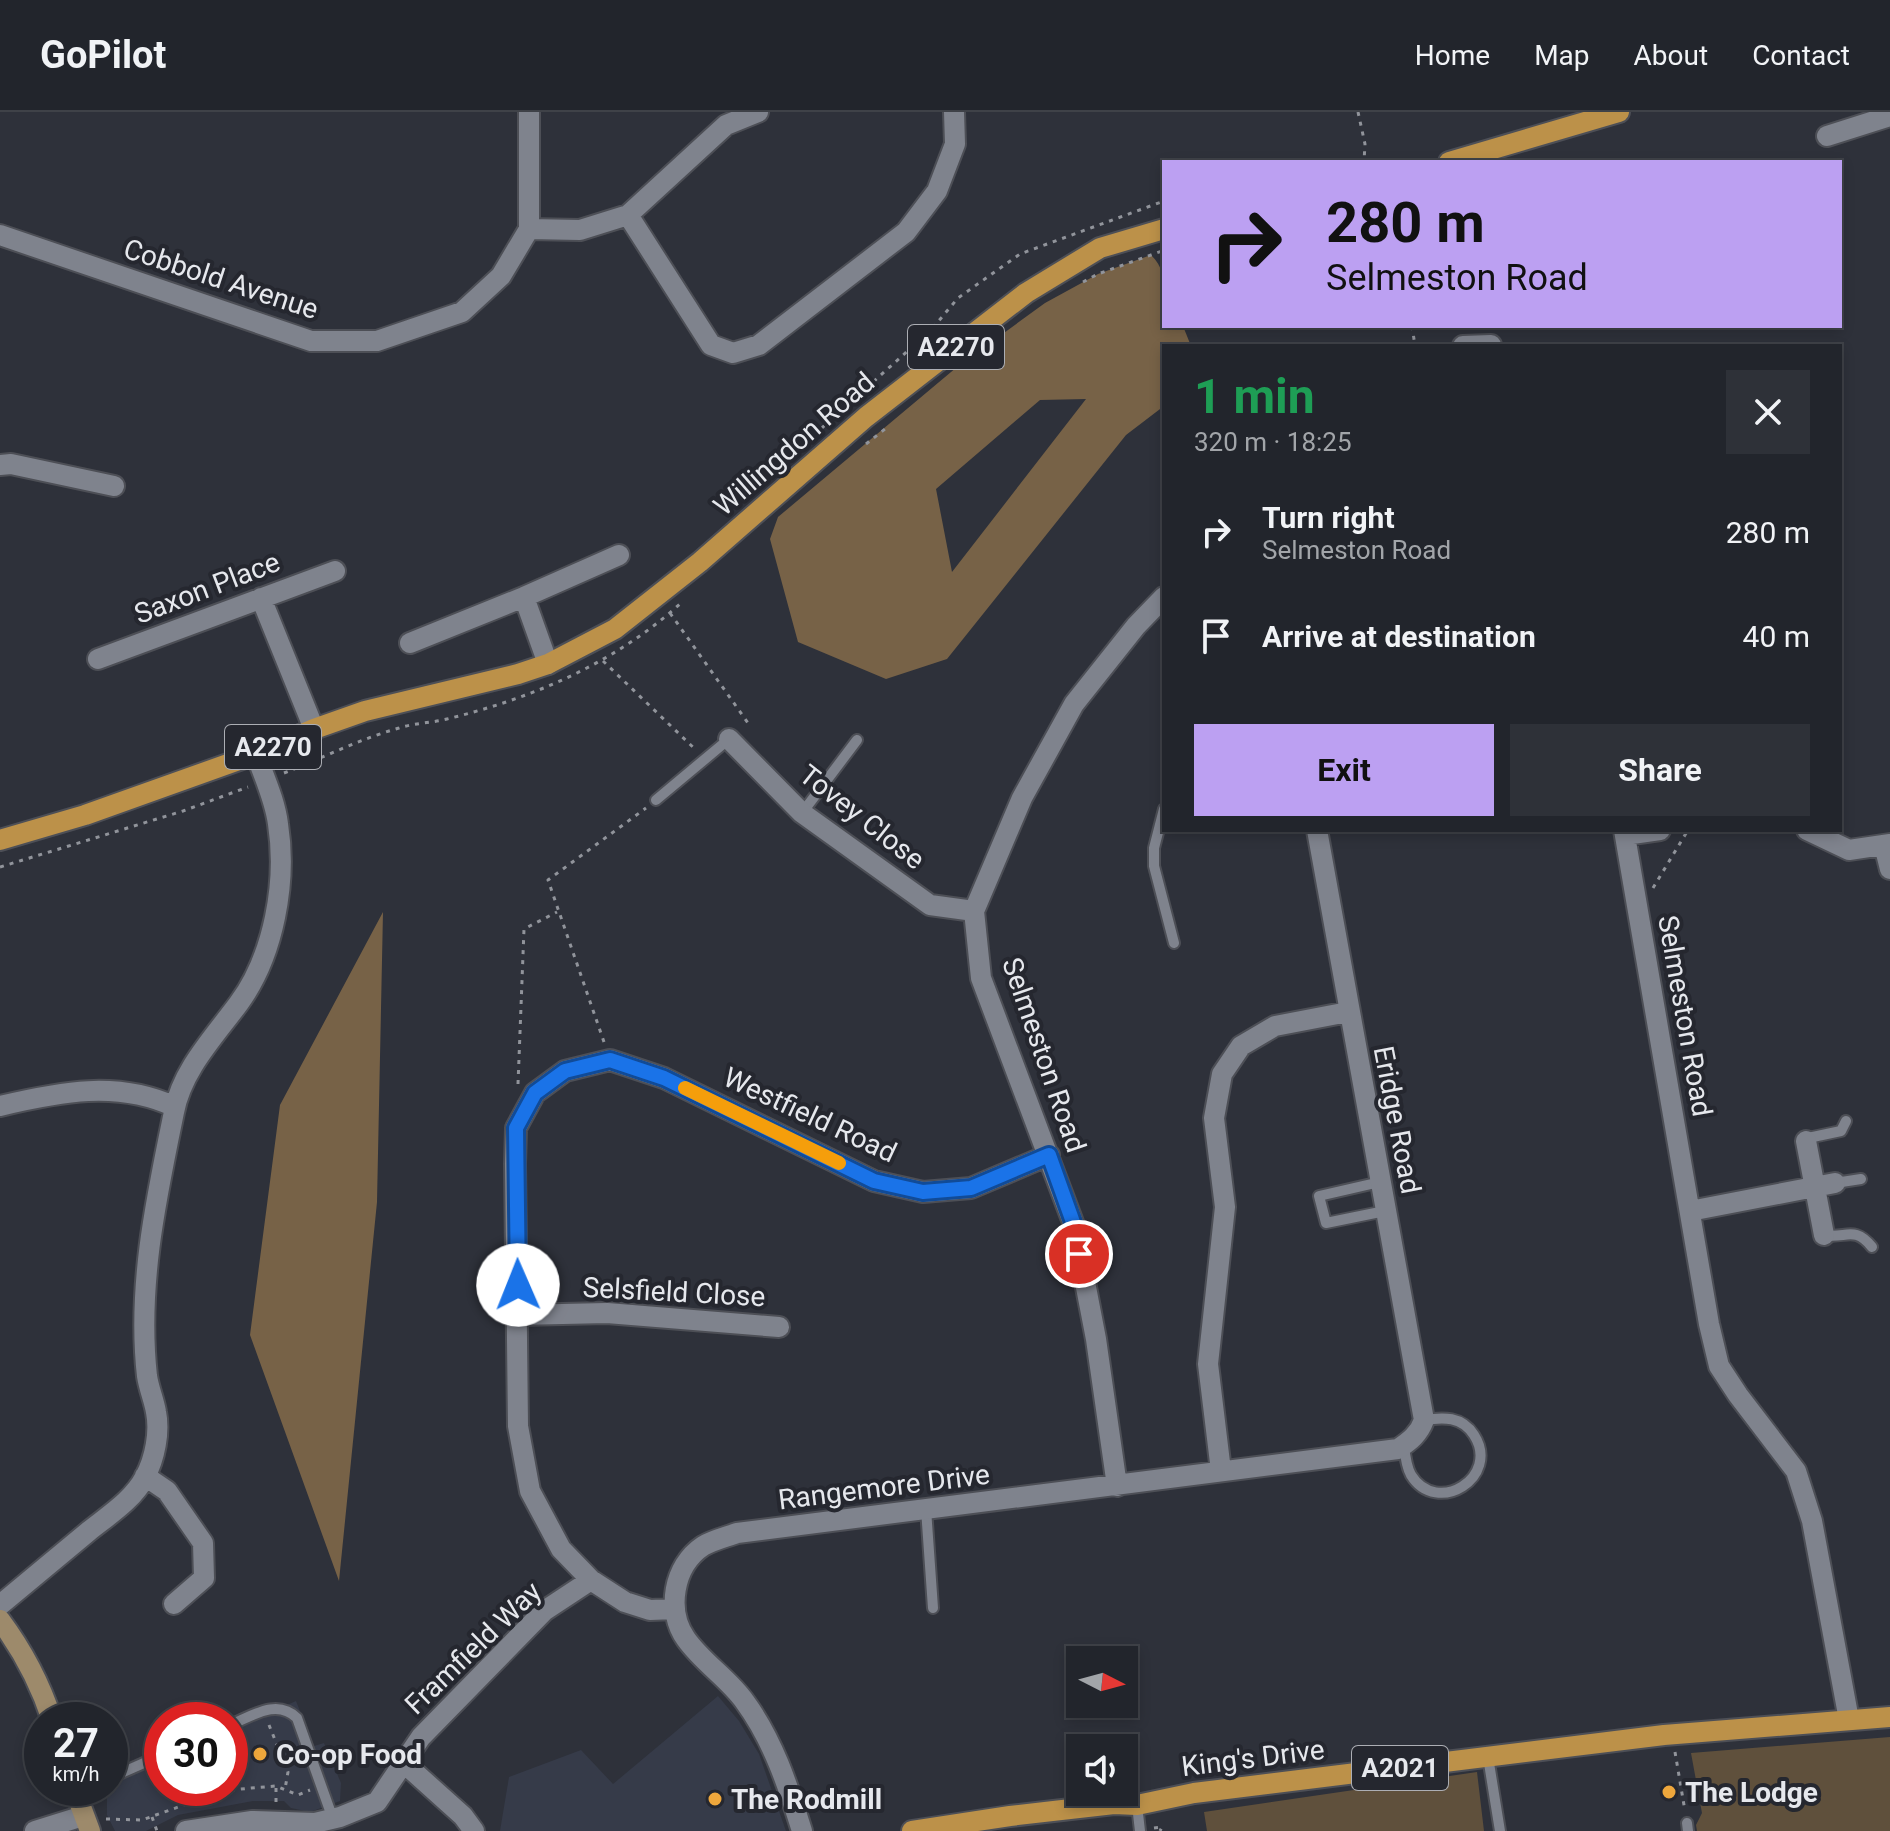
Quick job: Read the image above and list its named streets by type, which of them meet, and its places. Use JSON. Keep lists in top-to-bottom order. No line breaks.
{"streets":{"main road":["A2270","Willingdon Road","King's Drive","A2021"],"street":["Cobbold Avenue","Saxon Place","Tovey Close","Selmeston Road","Westfield Road","Eridge Road","Selsfield Close","Rangemore Drive","Framfield Way"]},"crossings":[["Tovey Close","Selmeston Road"],["Selmeston Road","Westfield Road"],["Selmeston Road","Rangemore Drive"],["Selmeston Road","King's Drive"],["Eridge Road","Rangemore Drive"]],"places":["Co-op Food","The Lodge","The Rodmill"],"north":"right","page":{"header":"GoPilot","nav":["Home","Map","About","Contact"],"turn":["280 m","Selmeston Road"],"heading":["1 min","320 m · 18:25"],"list":[{"name":"Turn right","note":"Selmeston Road","value":"280 m"},{"name":"Arrive at destination","value":"40 m"}],"buttons":["Exit","Share"],"speed":"27 km/h","limit":"30"}}
